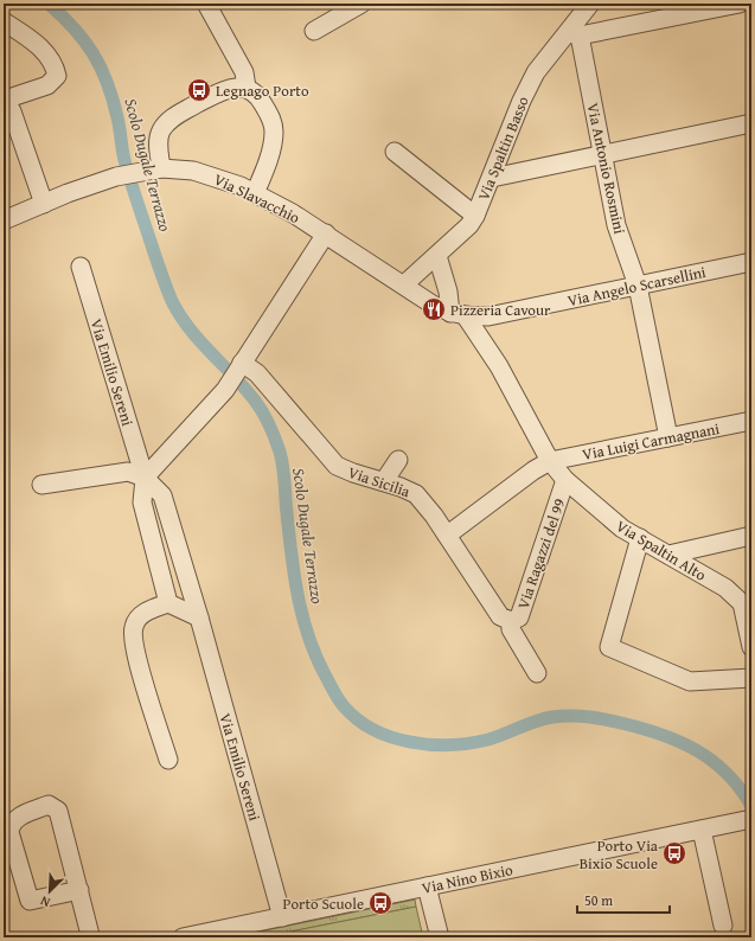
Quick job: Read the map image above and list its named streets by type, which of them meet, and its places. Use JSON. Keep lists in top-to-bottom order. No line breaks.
{"streets":{"street":["Via Spaltin Basso","Via Antonio Rosmini","Via Slavacchio","Via Angelo Scarsellini","Via Emilio Sereni","Via Luigi Carmagnani","Via Sicilia","Via Spaltin Alto","Via Ragazzi del 99","Via Nino Bixio"]},"crossings":[["Via Spaltin Basso","Via Antonio Rosmini"],["Via Spaltin Basso","Via Slavacchio"],["Via Antonio Rosmini","Via Angelo Scarsellini"],["Via Antonio Rosmini","Via Luigi Carmagnani"],["Via Slavacchio","Via Angelo Scarsellini"],["Via Slavacchio","Via Spaltin Alto"],["Via Angelo Scarsellini","Via Spaltin Alto"],["Via Emilio Sereni","Via Nino Bixio"],["Via Luigi Carmagnani","Via Spaltin Alto"],["Via Sicilia","Via Ragazzi del 99"],["Via Spaltin Alto","Via Ragazzi del 99"]],"water":["Scolo Dugale Terrazzo"],"places":{"bus stop":["Legnago Porto","Porto Via Bixio Scuole","Porto Scuole"],"restaurant":["Pizzeria Cavour"]},"scale_bar":"50 m","north":"bottom left"}
